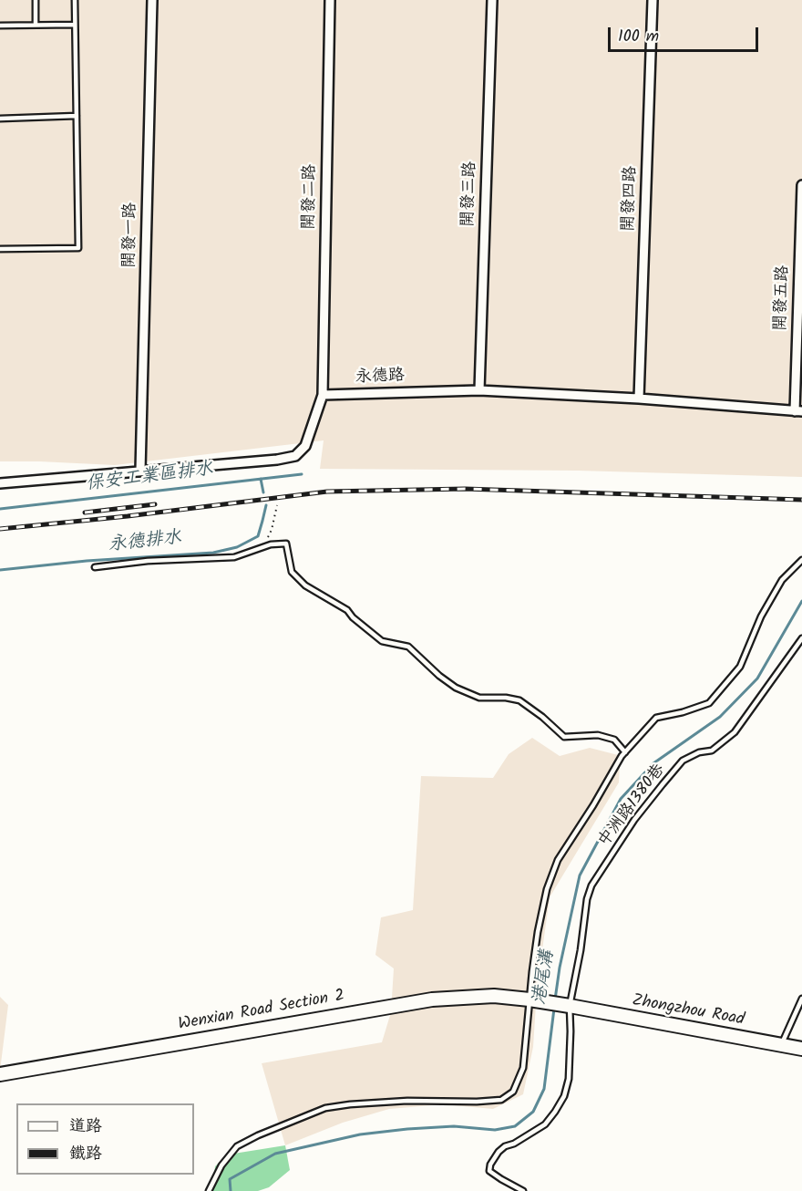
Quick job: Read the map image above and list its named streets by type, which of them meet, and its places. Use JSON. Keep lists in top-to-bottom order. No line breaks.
{"streets":{"street":["開發三路","開發二路","開發四路","開發一路","開發五路","永德路","Wenxian Road Section 2","Zhongzhou Road"],"lane":["中洲路1380巷"]},"crossings":[["開發三路","永德路"],["開發二路","永德路"],["開發四路","永德路"],["開發五路","永德路"],["中洲路1380巷","Wenxian Road Section 2"],["中洲路1380巷","Zhongzhou Road"],["Wenxian Road Section 2","Zhongzhou Road"]],"water":["保安工業區排水","永德排水","港尾溝"],"legend":["道路","鐵路"],"scale_bar":"100 m"}
